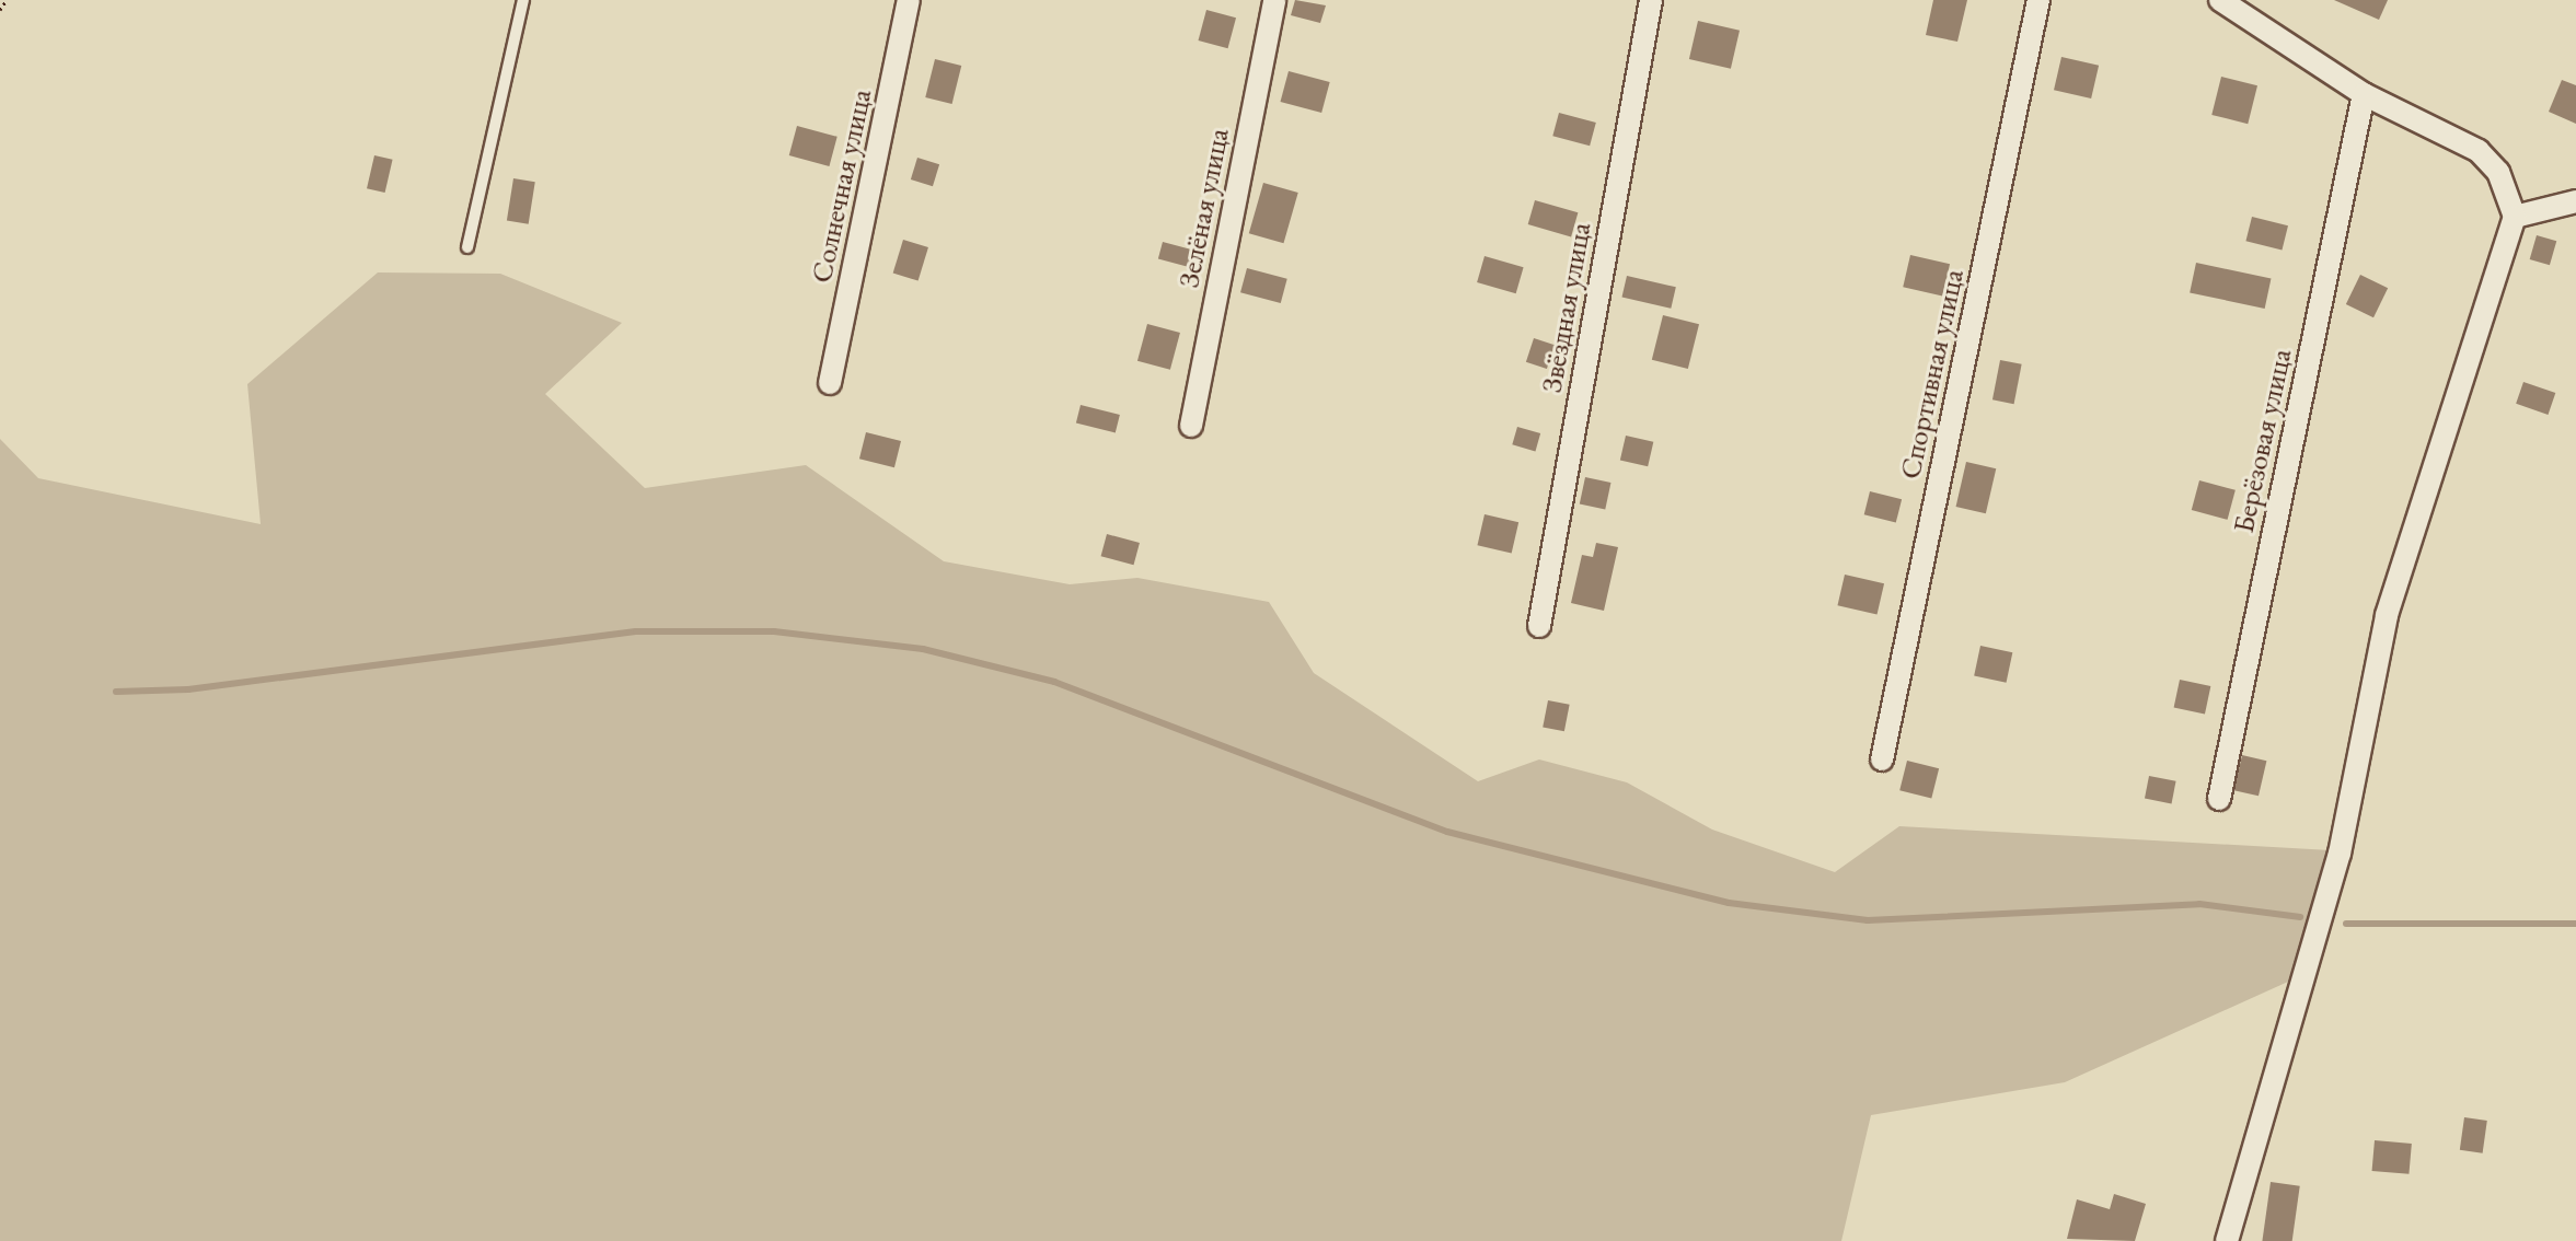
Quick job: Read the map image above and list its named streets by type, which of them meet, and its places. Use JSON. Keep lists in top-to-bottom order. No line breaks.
{"streets":{"street":["Солнечная улица","Зелёная улица","Звёздная улица","Спортивная улица","Берёзовая улица"]}}
